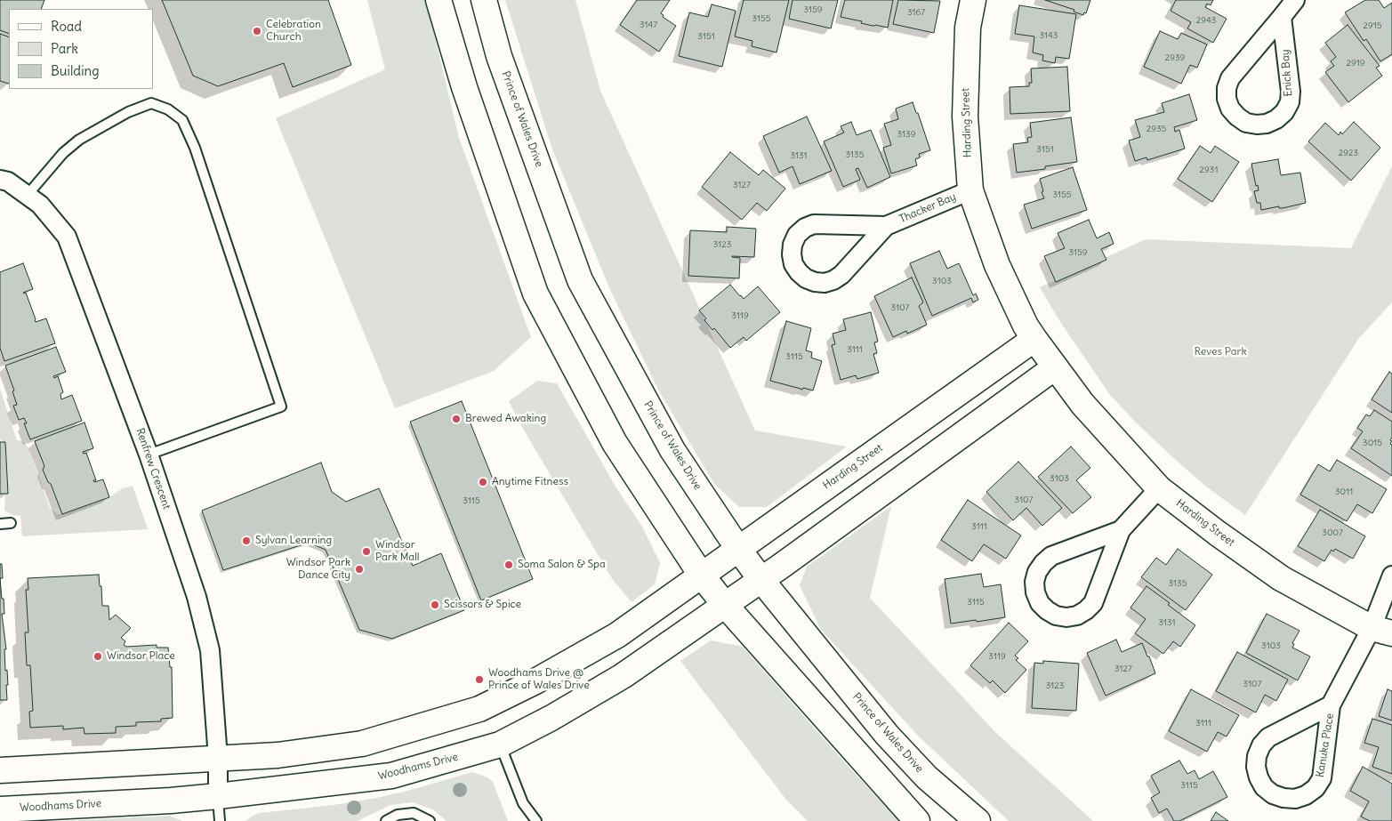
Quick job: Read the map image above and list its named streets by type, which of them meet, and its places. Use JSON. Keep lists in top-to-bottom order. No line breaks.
{"streets":{"street":["Enick Bay","Prince of Wales Drive","Harding Street","Thacker Bay","Renfrew Crescent","Kanuka Place","Woodhams Drive"]},"crossings":[["Prince of Wales Drive","Harding Street"],["Prince of Wales Drive","Woodhams Drive"],["Harding Street","Thacker Bay"],["Harding Street","Kanuka Place"],["Renfrew Crescent","Woodhams Drive"]],"parks":["Reves Park"],"places":["Celebration Church","Brewed Awaking","Anytime Fitness","Sylvan Learning","Windsor Park Mall","Soma Salon & Spa","Windsor Park Dance City","Scissors & Spice","Windsor Place","Woodhams Drive @ Prince of Wales Drive"],"house_numbers":["3159","3167","3155","2943","3147","2915","3143","3151","2939","2919","2935","3139","3151","2923","3135","3131","2931","3127","3155","3123","3159","3103","3107","3119","3111","3115","3015","3103","3011","3107","3115","3111","3007","3135","3115","3131","3103","3119","3127","3107","3123","3111","3115"],"legend":["Road","Park","Building"]}
